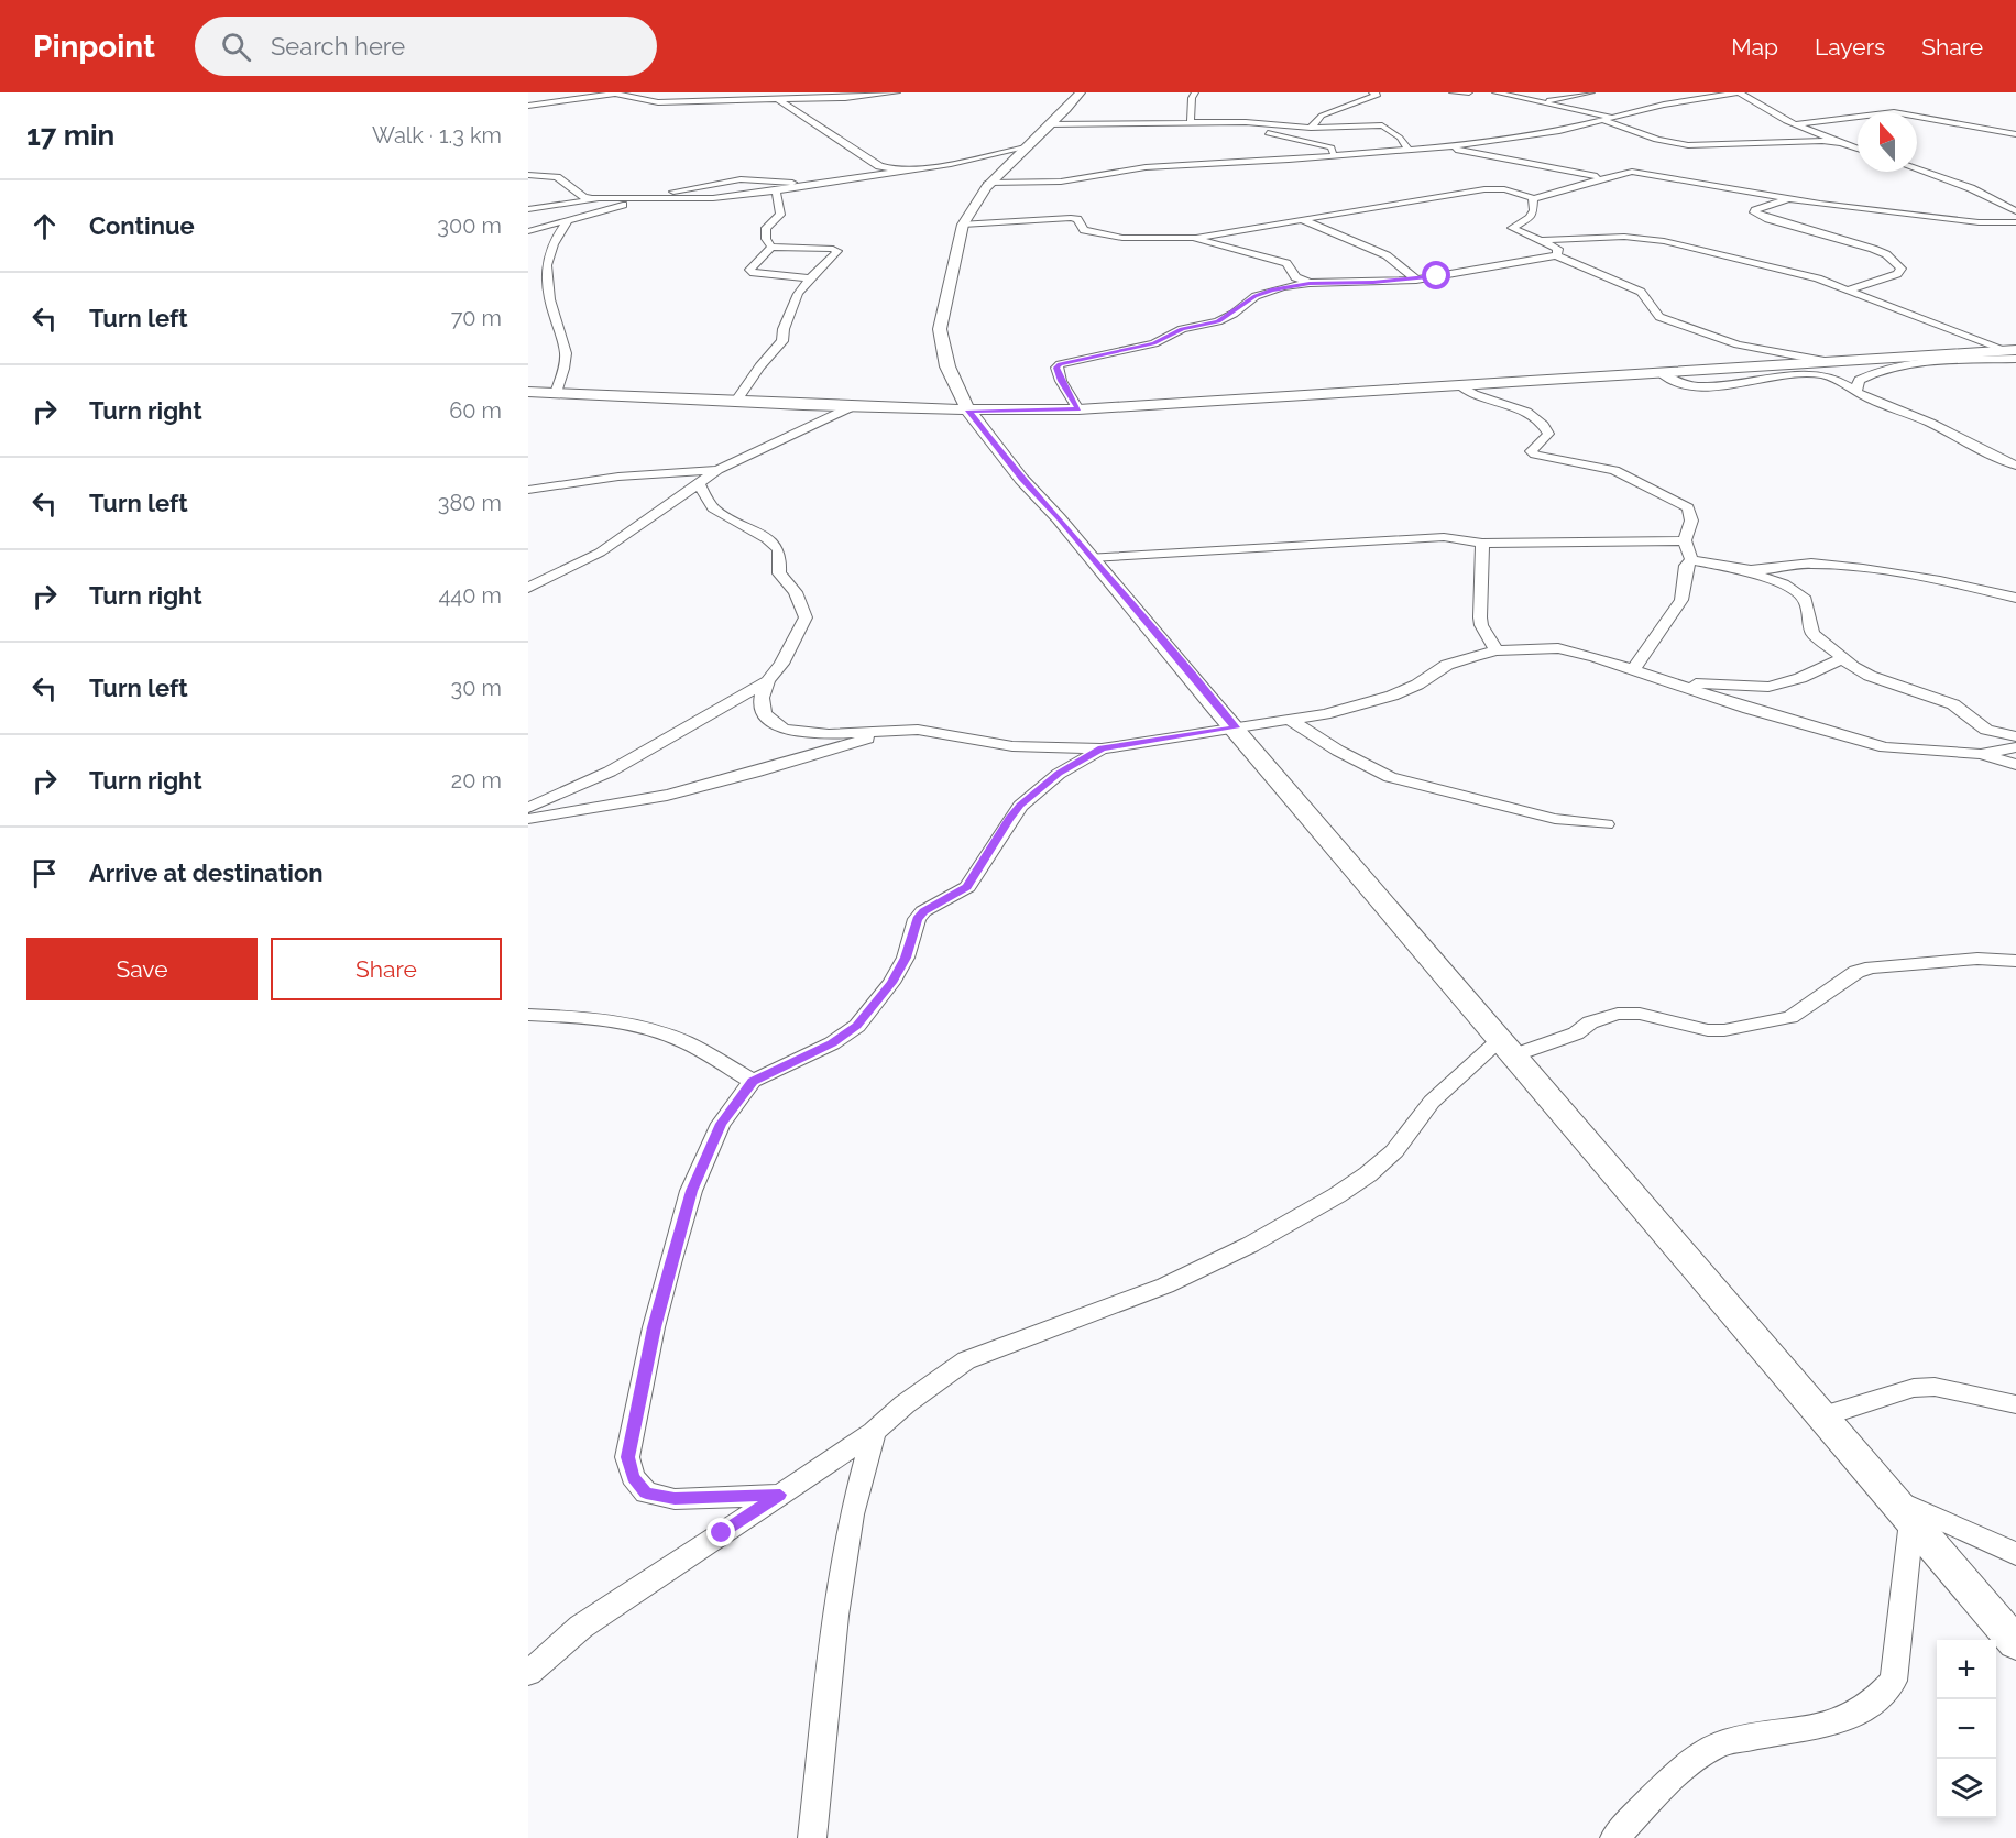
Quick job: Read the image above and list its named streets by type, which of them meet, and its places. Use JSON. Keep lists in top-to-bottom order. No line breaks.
{"north":"top","page":{"header":"Pinpoint","search":"Search here","nav":["Map","Layers","Share"],"heading":["17 min","Walk · 1.3 km"],"list":[["Continue","300 m"],["Turn left","70 m"],["Turn right","60 m"],["Turn left","380 m"],["Turn right","440 m"],["Turn left","30 m"],["Turn right","20 m"],"Arrive at destination"],"buttons":["Save","Share"],"map_buttons":["+","−"]}}
